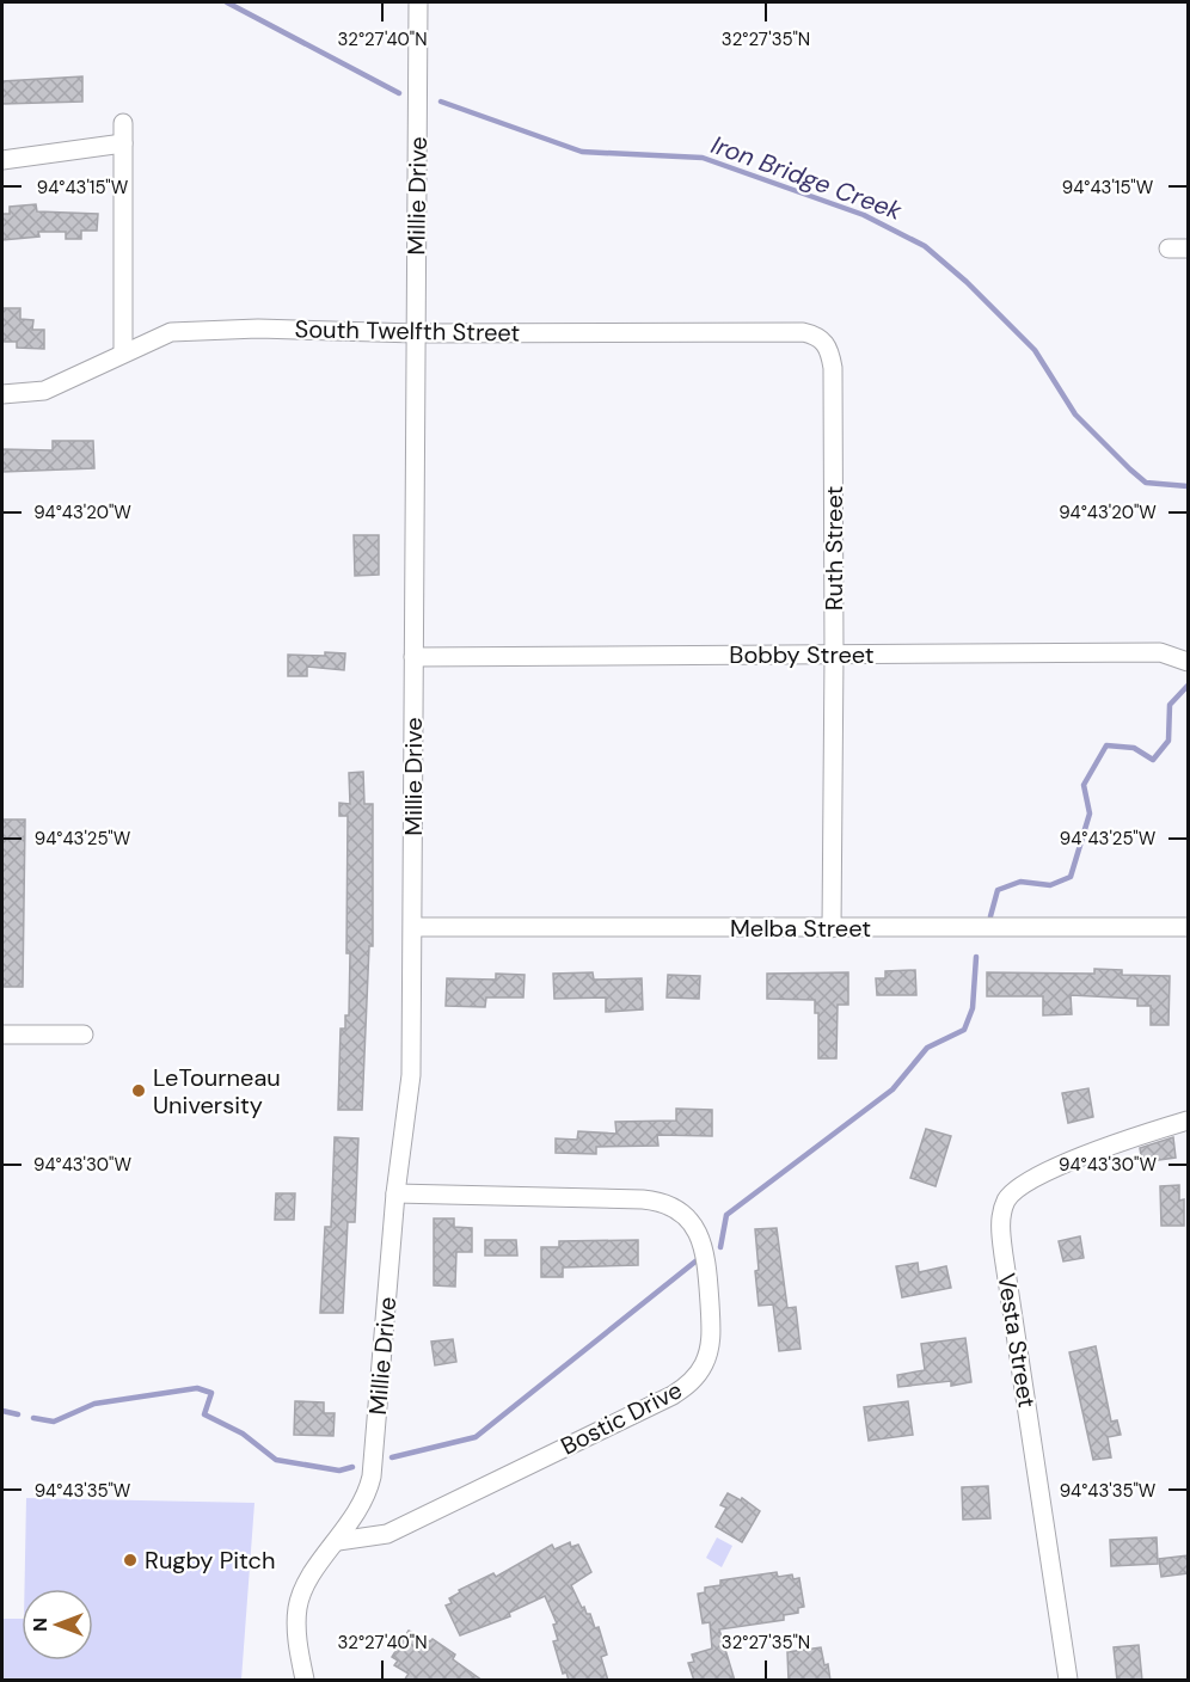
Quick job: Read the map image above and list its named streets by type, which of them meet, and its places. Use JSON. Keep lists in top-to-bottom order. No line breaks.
{"streets":{"street":["Millie Drive","South Twelfth Street","Ruth Street","Bobby Street","Melba Street","Vesta Street","Bostic Drive"]},"crossings":[["Millie Drive","South Twelfth Street"],["Millie Drive","Bobby Street"],["Millie Drive","Melba Street"],["Millie Drive","Bostic Drive"],["South Twelfth Street","Ruth Street"],["Ruth Street","Bobby Street"],["Ruth Street","Melba Street"]],"water":["Iron Bridge Creek"],"places":["LeTourneau University","Rugby Pitch"],"north":"left","coordinates":["32°27'40\"N","32°27'35\"N","94°43'15\"W","94°43'20\"W","94°43'25\"W","94°43'30\"W","94°43'35\"W"]}
